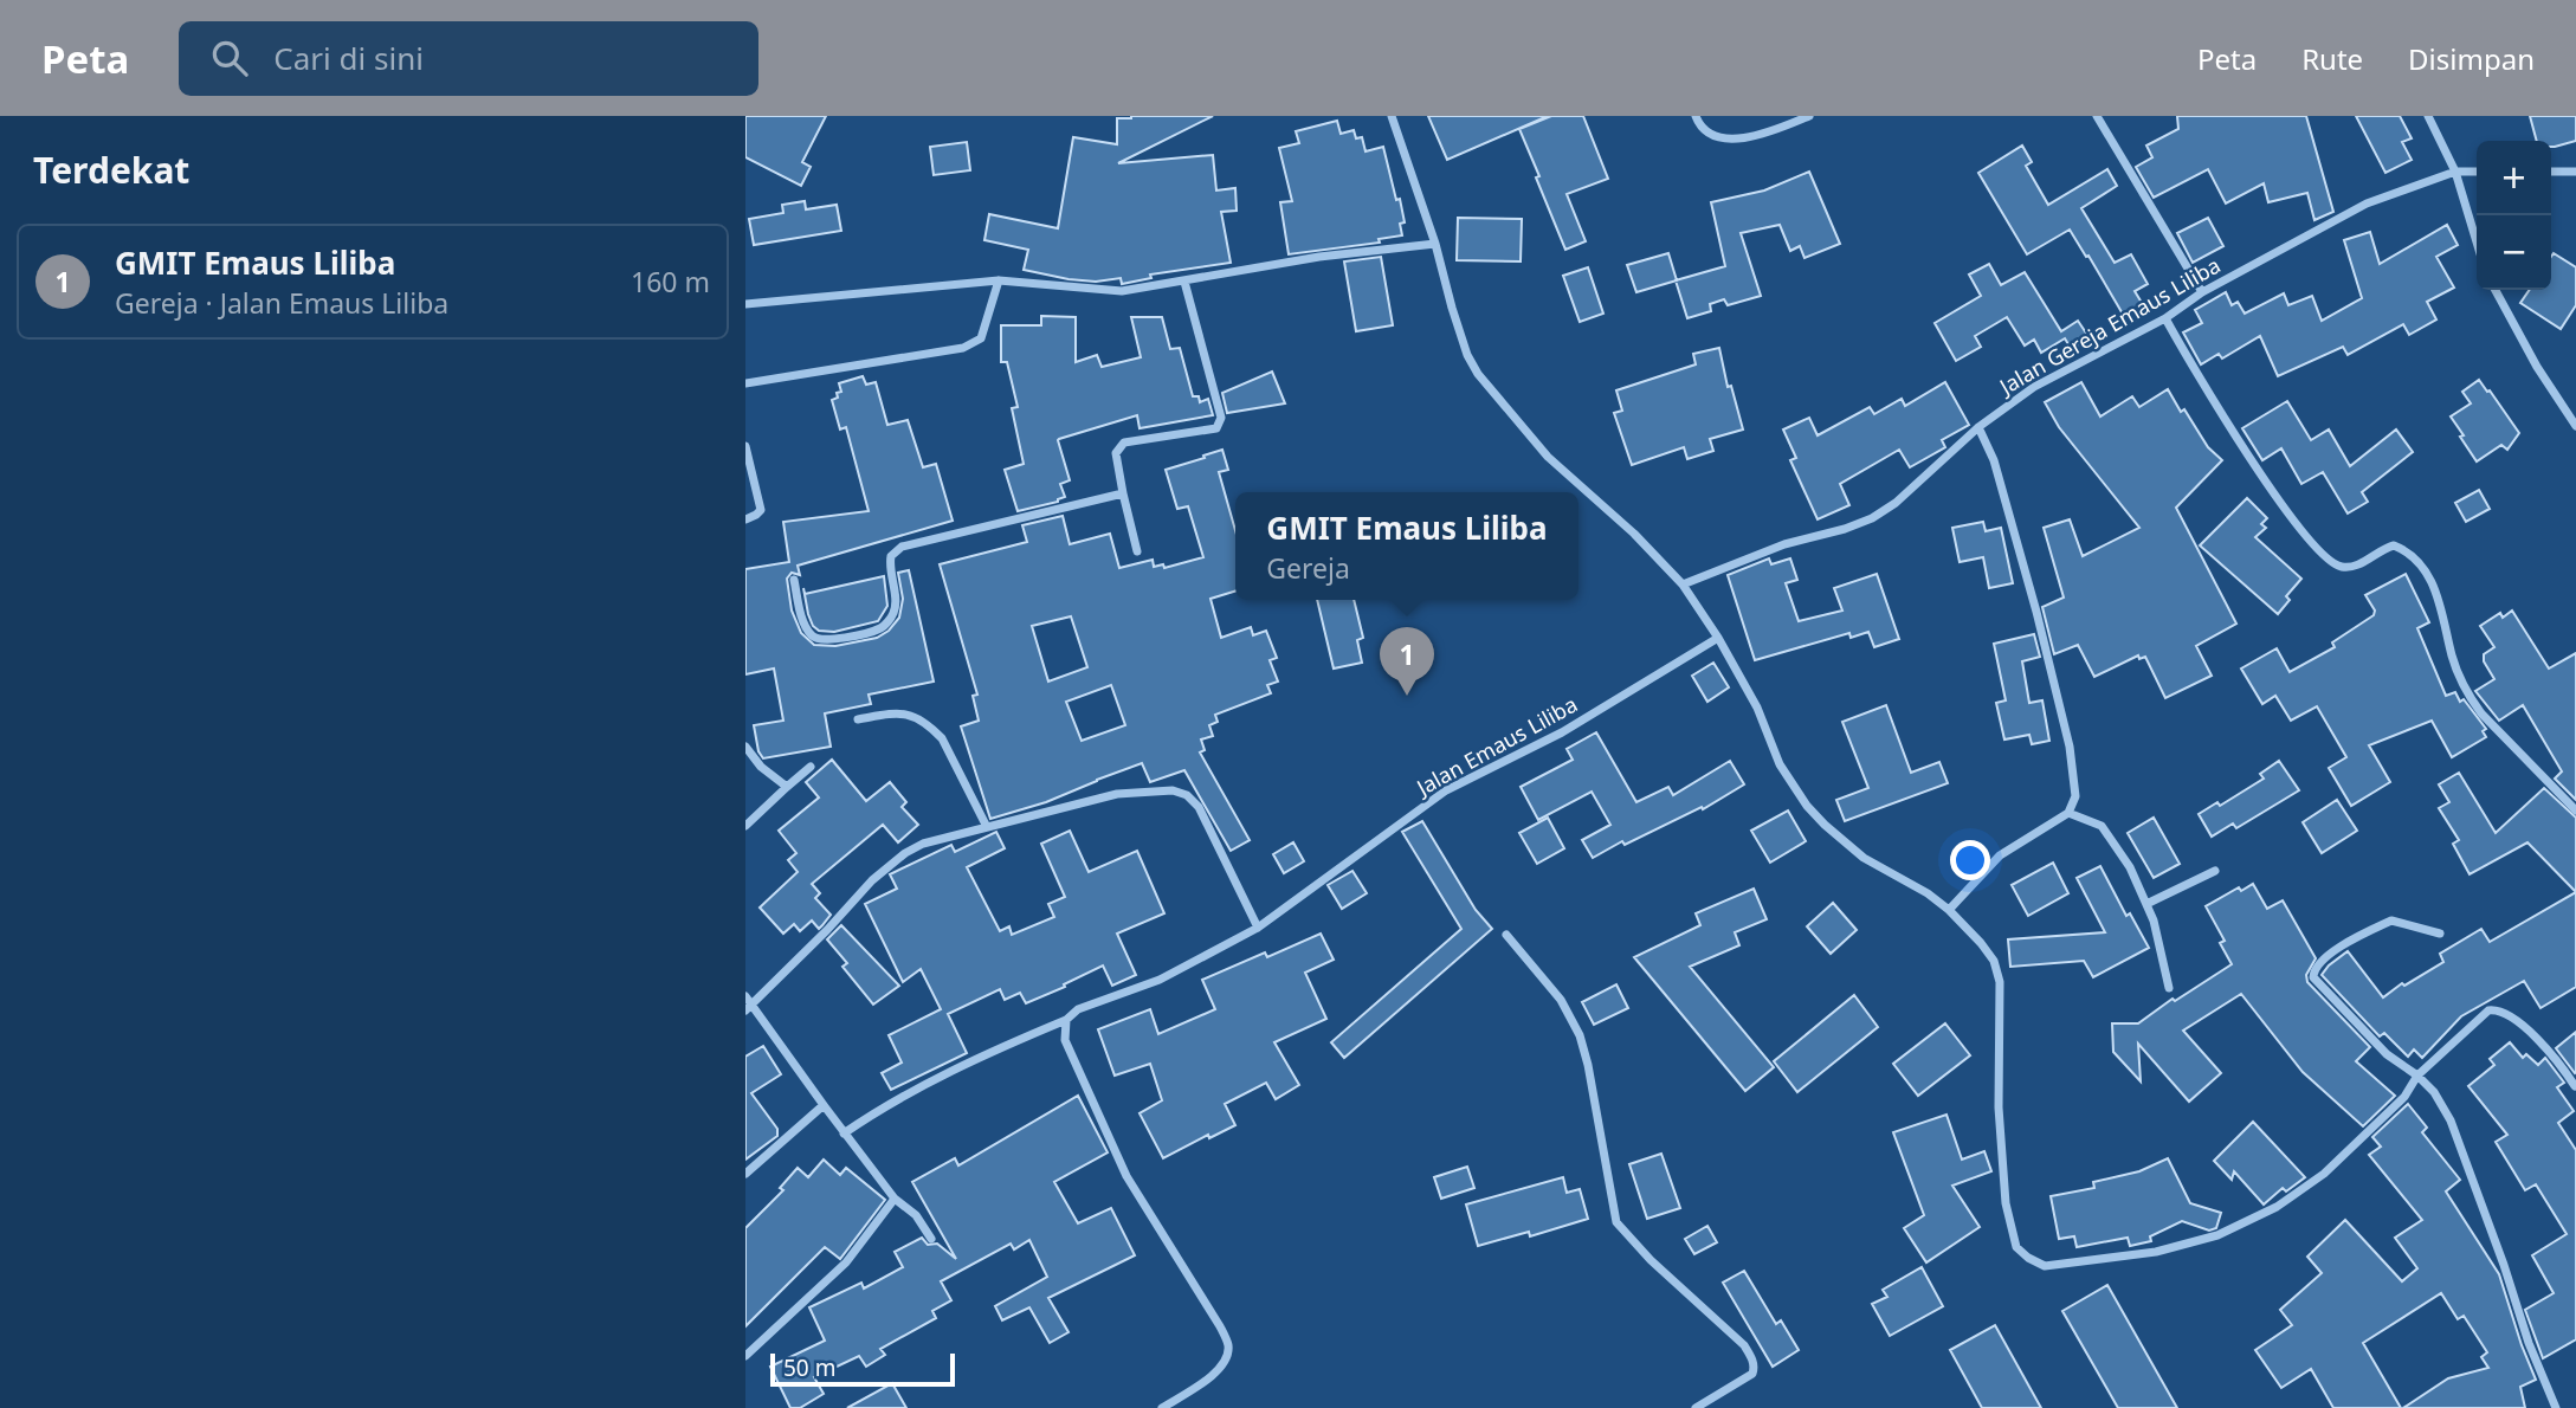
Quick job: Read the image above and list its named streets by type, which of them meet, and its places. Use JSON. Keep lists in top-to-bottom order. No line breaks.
{"streets":{"street":["Jalan Gereja Emaus Liliba","Jalan Emaus Liliba"]},"scale_bar":"50 m","page":{"header":"Peta","search":"Cari di sini","nav":["Peta","Rute","Disimpan"],"heading":"Terdekat","map_buttons":["+","−"],"list":[{"mark":"1","name":"GMIT Emaus Liliba","note":"Gereja · Jalan Emaus Liliba","value":"160 m"}],"popup":["GMIT Emaus Liliba","Gereja"],"pins":"1","scale":"50 m"}}
